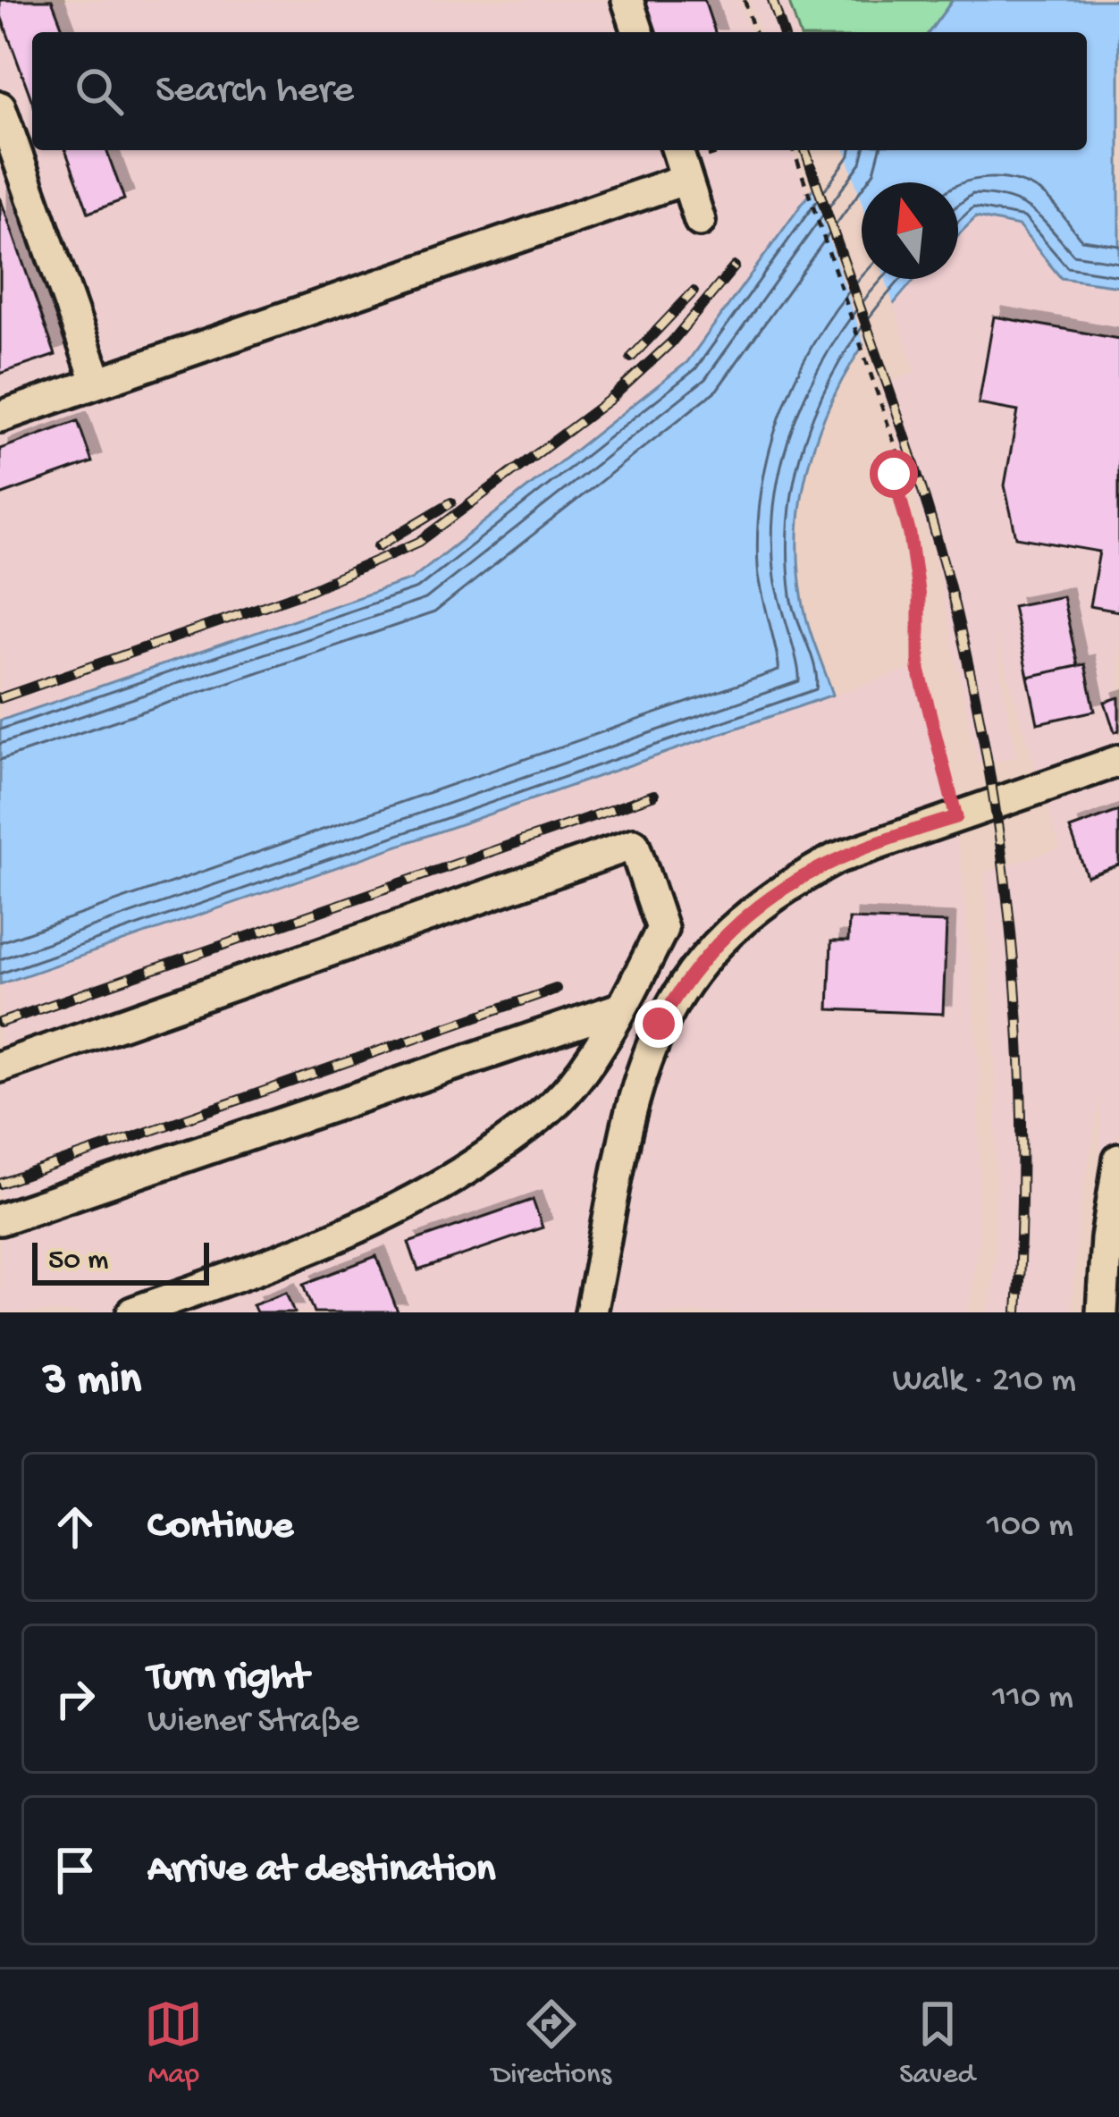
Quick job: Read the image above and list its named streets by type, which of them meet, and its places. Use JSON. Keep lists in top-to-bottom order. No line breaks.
{"scale_bar":"50 m","north":"top","page":{"search":"Search here","scale":"50 m","heading":["3 min","Walk · 210 m"],"list":[["Continue","100 m"],["Turn right","Wiener Straße","110 m"],"Arrive at destination"],"nav":["Map","Directions","Saved"]}}
